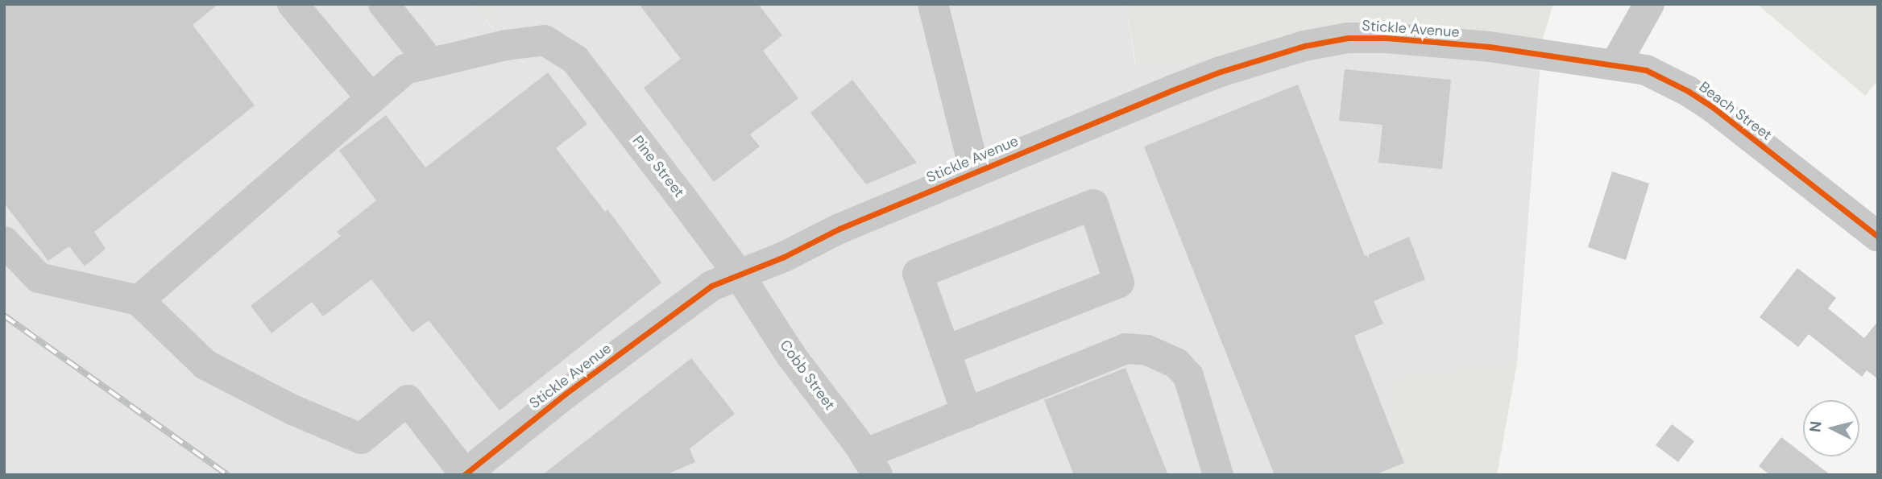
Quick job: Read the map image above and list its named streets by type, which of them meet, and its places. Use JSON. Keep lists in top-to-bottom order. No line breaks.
{"streets":{"street":["Stickle Avenue","Beach Street","Pine Street","Cobb Street"]},"crossings":[["Stickle Avenue","Beach Street"],["Stickle Avenue","Pine Street"],["Stickle Avenue","Cobb Street"],["Pine Street","Cobb Street"]],"north":"left"}
